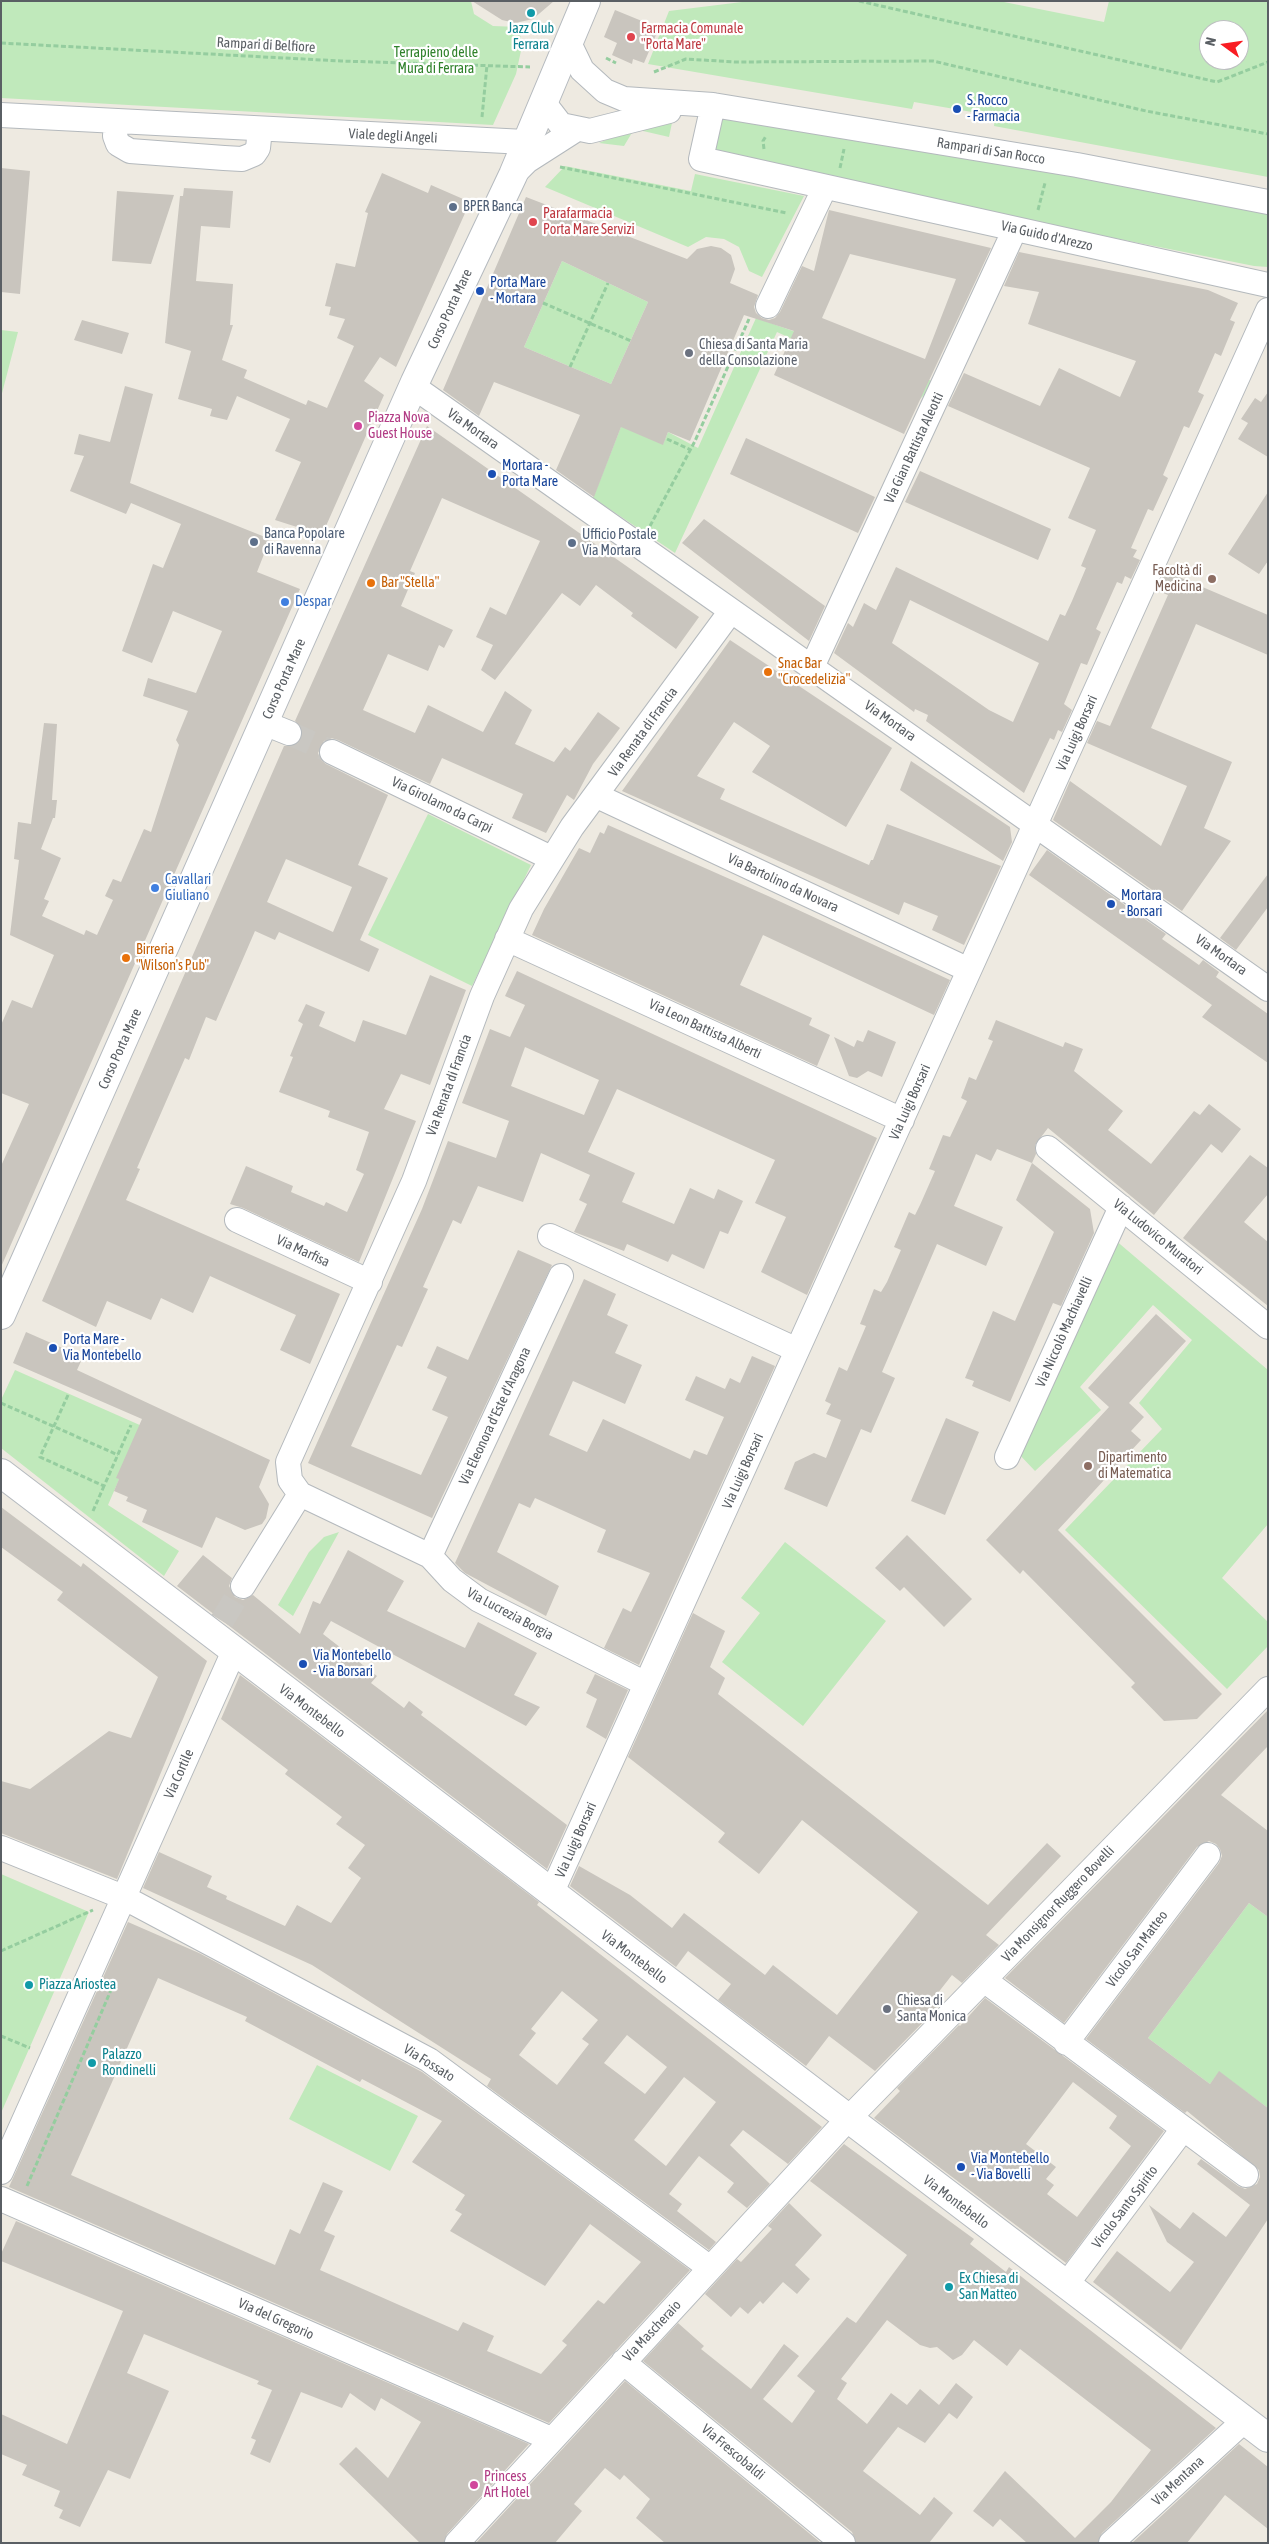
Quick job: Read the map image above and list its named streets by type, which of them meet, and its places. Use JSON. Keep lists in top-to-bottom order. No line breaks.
{"streets":{"street":["Viale degli Angeli","Rampari di San Rocco","Via Guido d'Arezzo","Corso Porta Mare","Via Mortara","Via Gian Battista Aleotti","Via Renata di Francia","Via Luigi Borsari","Via Girolamo da Carpi","Via Bartolino da Novara","Via Leon Battista Alberti","Via Ludovico Muratori","Via Marfisa","Via Niccolò Machiavelli","Via Eleonora d'Este d'Aragona","Via Lucrezia Borgia","Via Montebello","Via Cortile","Via Monsignor Ruggero Bovelli","Vicolo San Matteo","Via Fossato","Vicolo Santo Spirito","Via del Gregorio","Via Mascheraio","Via Frescobaldi","Via Mentana"],"path":["Rampari di Belfiore"]},"crossings":[["Viale degli Angeli","Corso Porta Mare"],["Rampari di San Rocco","Via Guido d'Arezzo"],["Rampari di San Rocco","Corso Porta Mare"],["Via Guido d'Arezzo","Via Gian Battista Aleotti"],["Corso Porta Mare","Via Mortara"],["Via Mortara","Via Gian Battista Aleotti"],["Via Mortara","Via Renata di Francia"],["Via Mortara","Via Luigi Borsari"],["Via Renata di Francia","Via Girolamo da Carpi"],["Via Renata di Francia","Via Bartolino da Novara"],["Via Renata di Francia","Via Leon Battista Alberti"],["Via Renata di Francia","Via Marfisa"],["Via Renata di Francia","Via Lucrezia Borgia"],["Via Luigi Borsari","Via Bartolino da Novara"],["Via Luigi Borsari","Via Leon Battista Alberti"],["Via Luigi Borsari","Via Lucrezia Borgia"],["Via Luigi Borsari","Via Montebello"],["Via Ludovico Muratori","Via Niccolò Machiavelli"],["Via Eleonora d'Este d'Aragona","Via Lucrezia Borgia"],["Via Montebello","Via Cortile"],["Via Montebello","Via Monsignor Ruggero Bovelli"],["Via Montebello","Vicolo Santo Spirito"],["Via Montebello","Via Mascheraio"],["Via Montebello","Via Mentana"],["Via Cortile","Via Fossato"],["Via Monsignor Ruggero Bovelli","Via Mascheraio"],["Via Fossato","Via Mascheraio"],["Via del Gregorio","Via Mascheraio"],["Via Mascheraio","Via Frescobaldi"]],"parks":["Terrapieno delle Mura di Ferrara"],"places":["Jazz Club Ferrara","Farmacia Comunale \"Porta Mare\"","S. Rocco - Farmacia","BPER Banca","Parafarmacia Porta Mare Servizi","Porta Mare - Mortara","Chiesa di Santa Maria della Consolazione","Piazza Nova Guest House","Mortara - Porta Mare","Banca Popolare di Ravenna","Ufficio Postale Via Mortara","Facoltà di Medicina","Bar \"Stella\"","Despar","Snac Bar \"Crocedelizia\"","Cavallari Giuliano","Mortara - Borsari","Birreria \"Wilson's Pub\"","Porta Mare - Via Montebello","Dipartimento di Matematica","Via Montebello - Via Borsari","Piazza Ariostea","Chiesa di Santa Monica","Palazzo Rondinelli","Via Montebello - Via Bovelli","Ex Chiesa di San Matteo","Princess Art Hotel"],"north":"left"}
